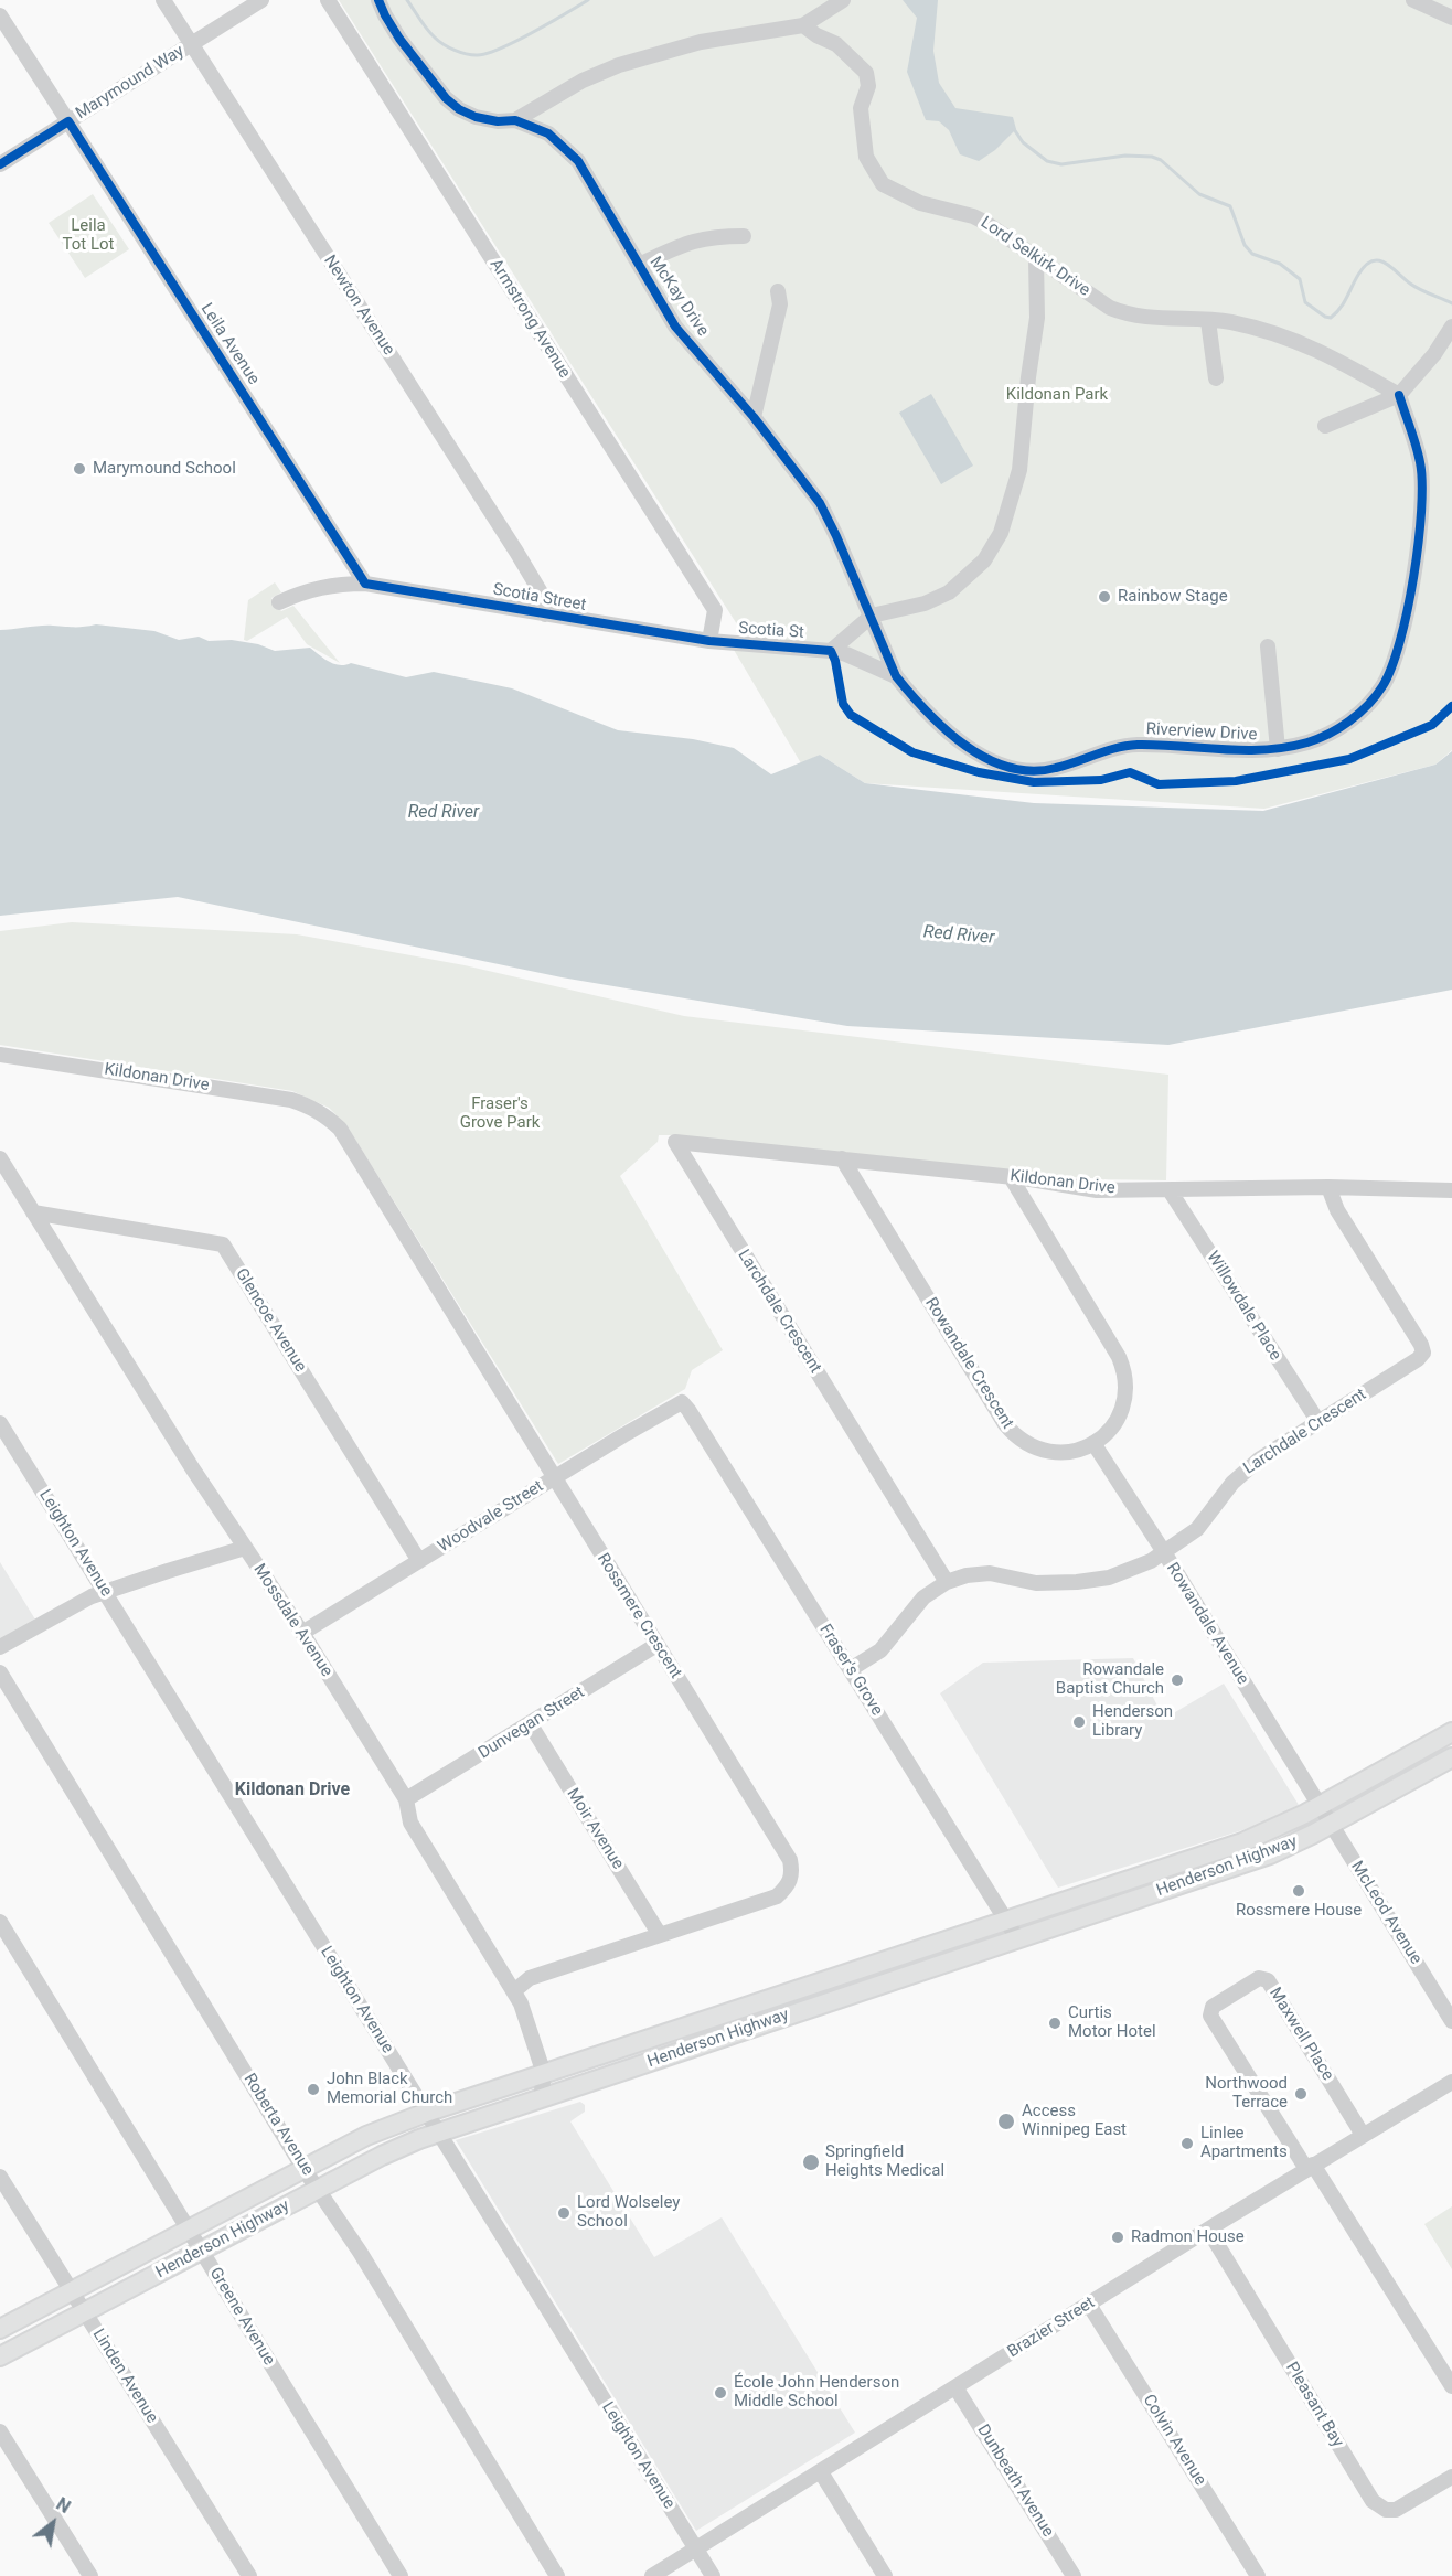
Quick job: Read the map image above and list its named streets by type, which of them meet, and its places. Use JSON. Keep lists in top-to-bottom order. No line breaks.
{"streets":{"main road":["Henderson Highway"],"street":["Marymound Way","Lord Selkirk Drive","McKay Drive","Newton Avenue","Armstrong Avenue","Leila Avenue","Scotia Street","Scotia St","Riverview Drive","Kildonan Drive","Willowdale Place","Larchdale Crescent","Glencoe Avenue","Rowandale Crescent","Woodvale Street","Leighton Avenue","Rossmere Crescent","Mossdale Avenue","Rowandale Avenue","Fraser's Grove","Dunvegan Street","Moir Avenue","McLeod Avenue","Maxwell Place","Roberta Avenue","Greene Avenue","Brazier Street","Linden Avenue","Pleasant Bay","Colvin Avenue","Dunbeath Avenue"]},"crossings":[["Marymound Way","Newton Avenue"],["Marymound Way","Leila Avenue"],["Lord Selkirk Drive","Riverview Drive"],["McKay Drive","Scotia St"],["McKay Drive","Riverview Drive"],["Newton Avenue","Scotia Street"],["Armstrong Avenue","Scotia Street"],["Armstrong Avenue","Scotia St"],["Leila Avenue","Scotia Street"],["Scotia Street","Scotia St"],["Scotia St","Riverview Drive"],["Kildonan Drive","Willowdale Place"],["Kildonan Drive","Larchdale Crescent"],["Kildonan Drive","Rowandale Crescent"],["Kildonan Drive","Rossmere Crescent"],["Willowdale Place","Larchdale Crescent"],["Larchdale Crescent","Rowandale Avenue"],["Larchdale Crescent","Fraser's Grove"],["Glencoe Avenue","Woodvale Street"],["Glencoe Avenue","Mossdale Avenue"],["Rowandale Crescent","Rowandale Avenue"],["Woodvale Street","Rossmere Crescent"],["Woodvale Street","Mossdale Avenue"],["Woodvale Street","Fraser's Grove"],["Leighton Avenue","Henderson Highway"],["Leighton Avenue","Brazier Street"],["Rossmere Crescent","Mossdale Avenue"],["Rossmere Crescent","Dunvegan Street"],["Rossmere Crescent","Moir Avenue"],["Mossdale Avenue","Dunvegan Street"],["Mossdale Avenue","Henderson Highway"],["Rowandale Avenue","Henderson Highway"],["Rowandale Avenue","McLeod Avenue"],["Fraser's Grove","Henderson Highway"],["Dunvegan Street","Moir Avenue"],["Henderson Highway","McLeod Avenue"],["Henderson Highway","Roberta Avenue"],["Henderson Highway","Greene Avenue"],["Henderson Highway","Linden Avenue"],["Maxwell Place","Brazier Street"],["Brazier Street","Pleasant Bay"],["Brazier Street","Colvin Avenue"],["Brazier Street","Dunbeath Avenue"]],"districts":["Kildonan Drive"],"water":["Red River"],"parks":["Leila Tot Lot","Kildonan Park","Fraser's Grove Park"],"places":["Marymound School","Rainbow Stage","Rowandale Baptist Church","Henderson Library","Rossmere House","Curtis Motor Hotel","John Black Memorial Church","Northwood Terrace","Access Winnipeg East","Linlee Apartments","Springfield Heights Medical","Lord Wolseley School","Radmon House","École John Henderson Middle School"],"north":"top right"}
